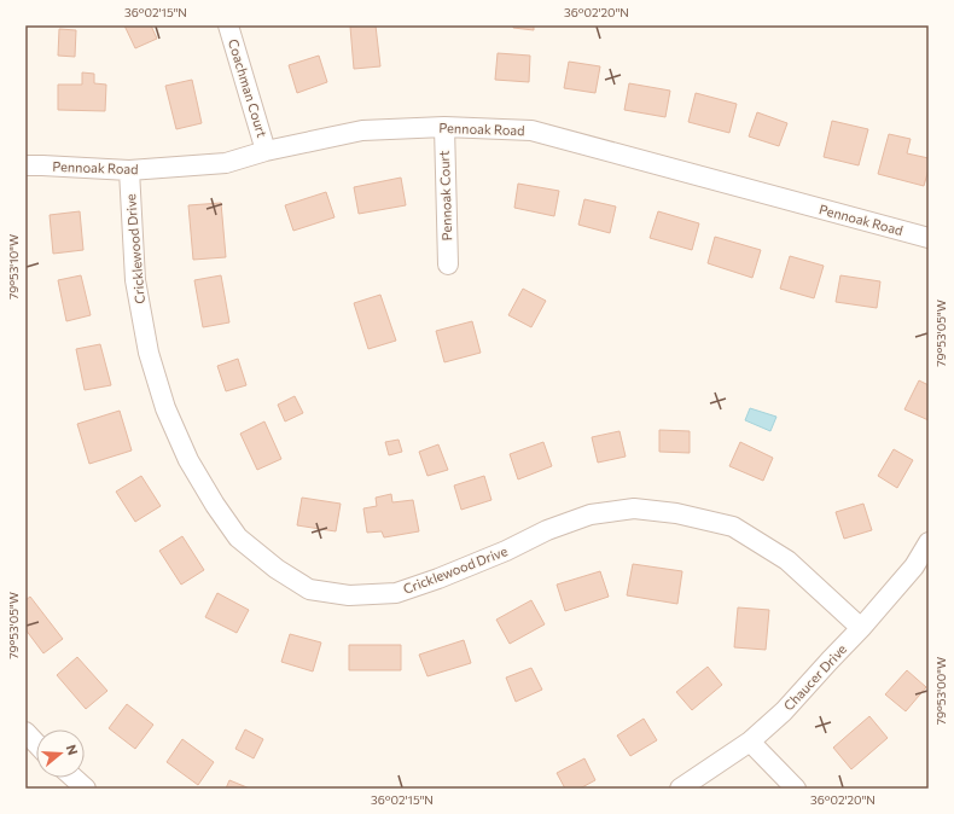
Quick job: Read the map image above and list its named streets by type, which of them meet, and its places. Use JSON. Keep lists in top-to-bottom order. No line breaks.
{"streets":{"street":["Coachman Court","Pennoak Road","Pennoak Court","Cricklewood Drive","Chaucer Drive"]},"crossings":[["Coachman Court","Pennoak Road"],["Pennoak Road","Pennoak Court"],["Pennoak Road","Cricklewood Drive"],["Cricklewood Drive","Chaucer Drive"]],"north":"right","coordinates":["36°02'15\"N","36°02'20\"N","79°53'10\"W","79°53'05\"W","79°53'00\"W"]}
